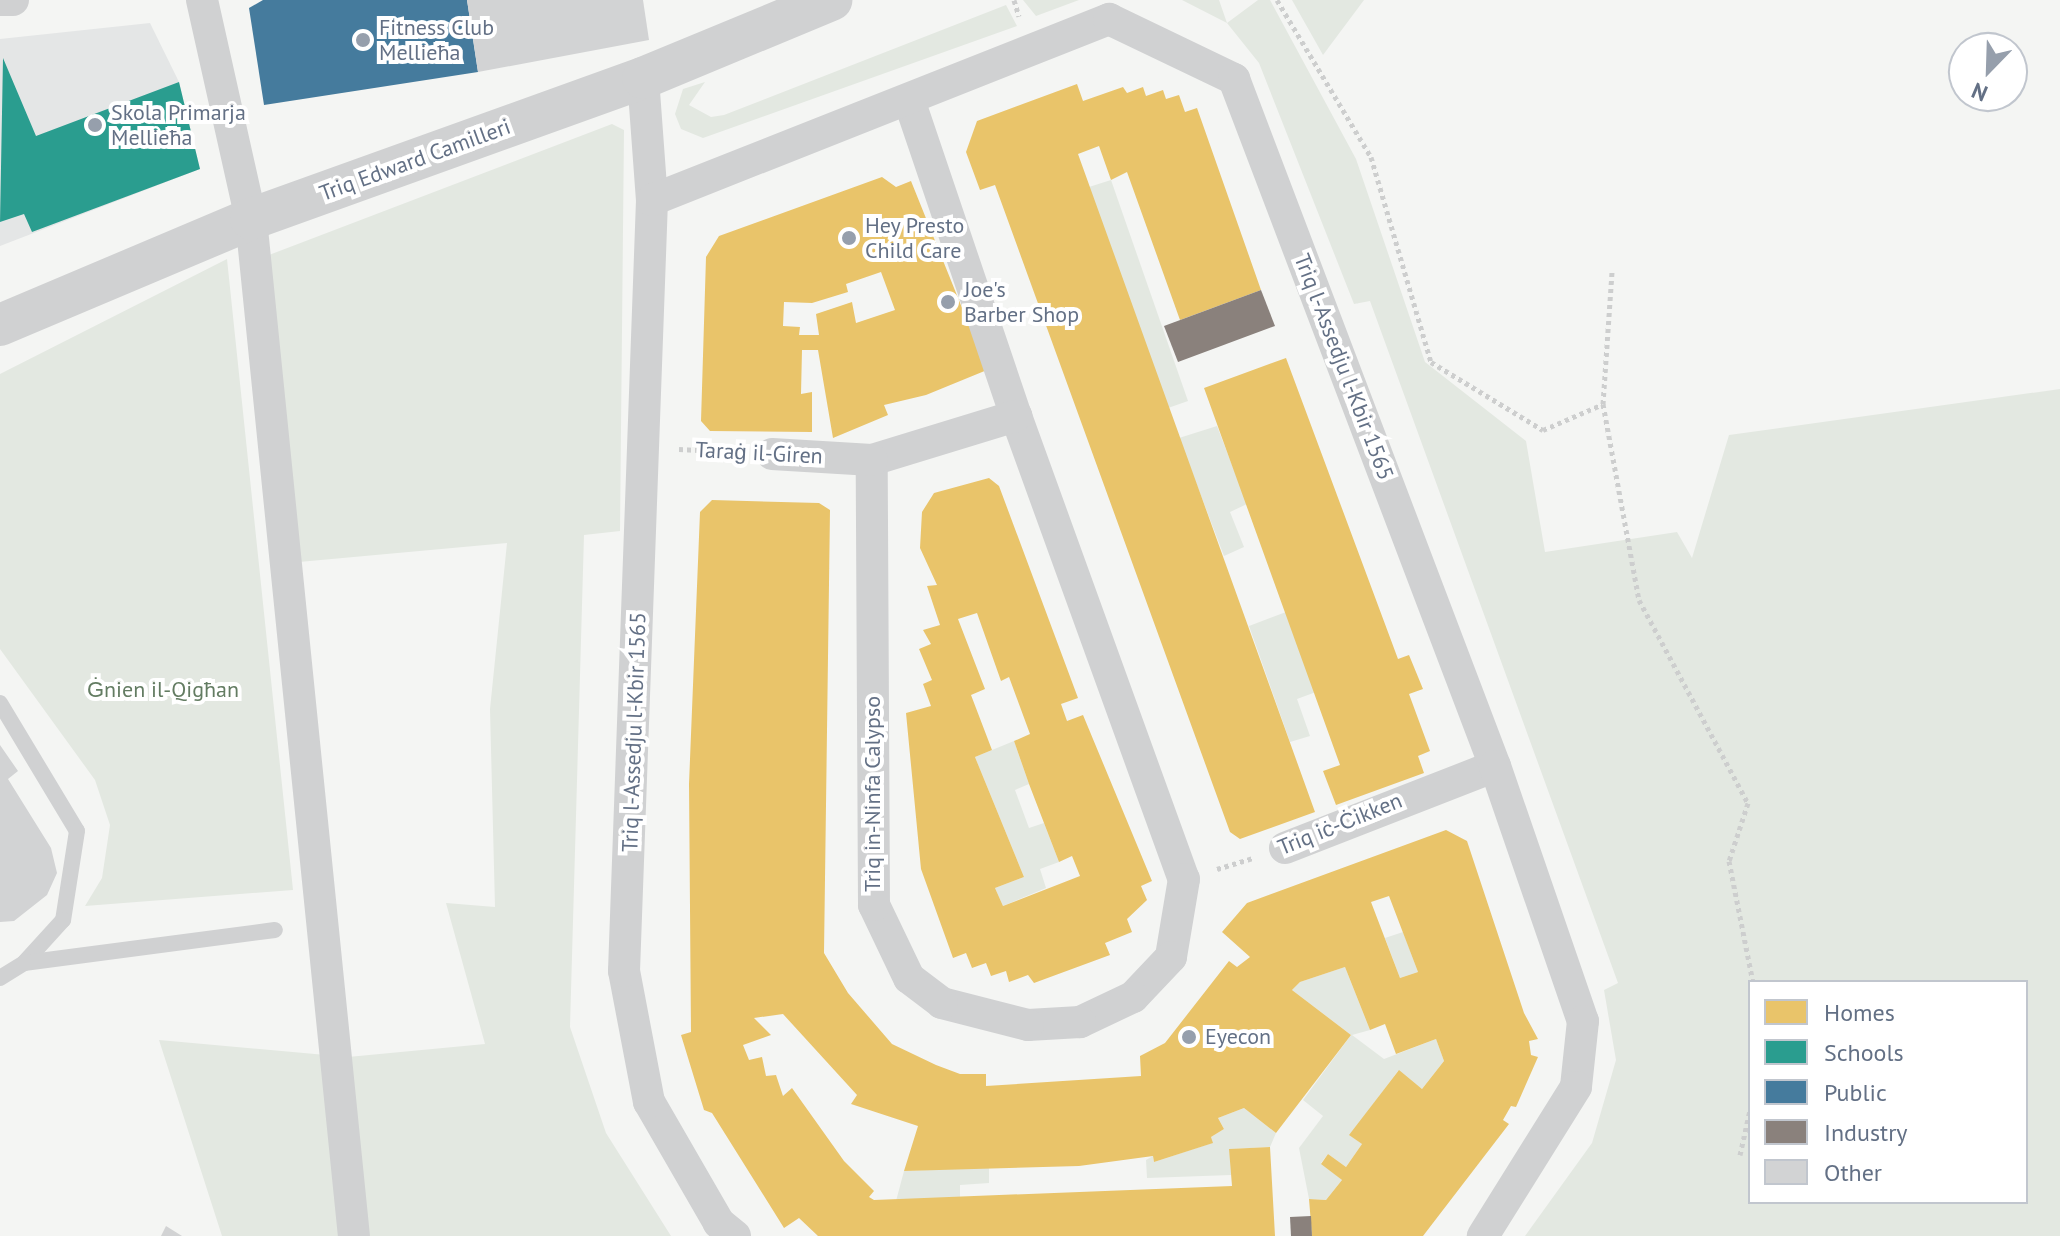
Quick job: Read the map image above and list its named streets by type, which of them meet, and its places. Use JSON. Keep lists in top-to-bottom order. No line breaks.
{"streets":{"street":["Triq Edward Camilleri","Triq l-Assedju l-Kbir 1565","Taraġ il-Giren","Triq in-Ninfa Calypso","Triq iċ-Ċikken"]},"crossings":[["Triq Edward Camilleri","Triq l-Assedju l-Kbir 1565"],["Triq l-Assedju l-Kbir 1565","Taraġ il-Giren"],["Triq l-Assedju l-Kbir 1565","Triq in-Ninfa Calypso"],["Triq l-Assedju l-Kbir 1565","Triq iċ-Ċikken"],["Taraġ il-Giren","Triq in-Ninfa Calypso"],["Triq in-Ninfa Calypso","Triq iċ-Ċikken"]],"parks":["Ġnien il-Qigħan"],"places":["Fitness Club Mellieħa","Skola Primarja Mellieħa","Hey Presto Child Care","Joe's Barber Shop","Eyecon"],"legend":["Homes","Schools","Public","Industry","Other"],"north":"bottom left"}
